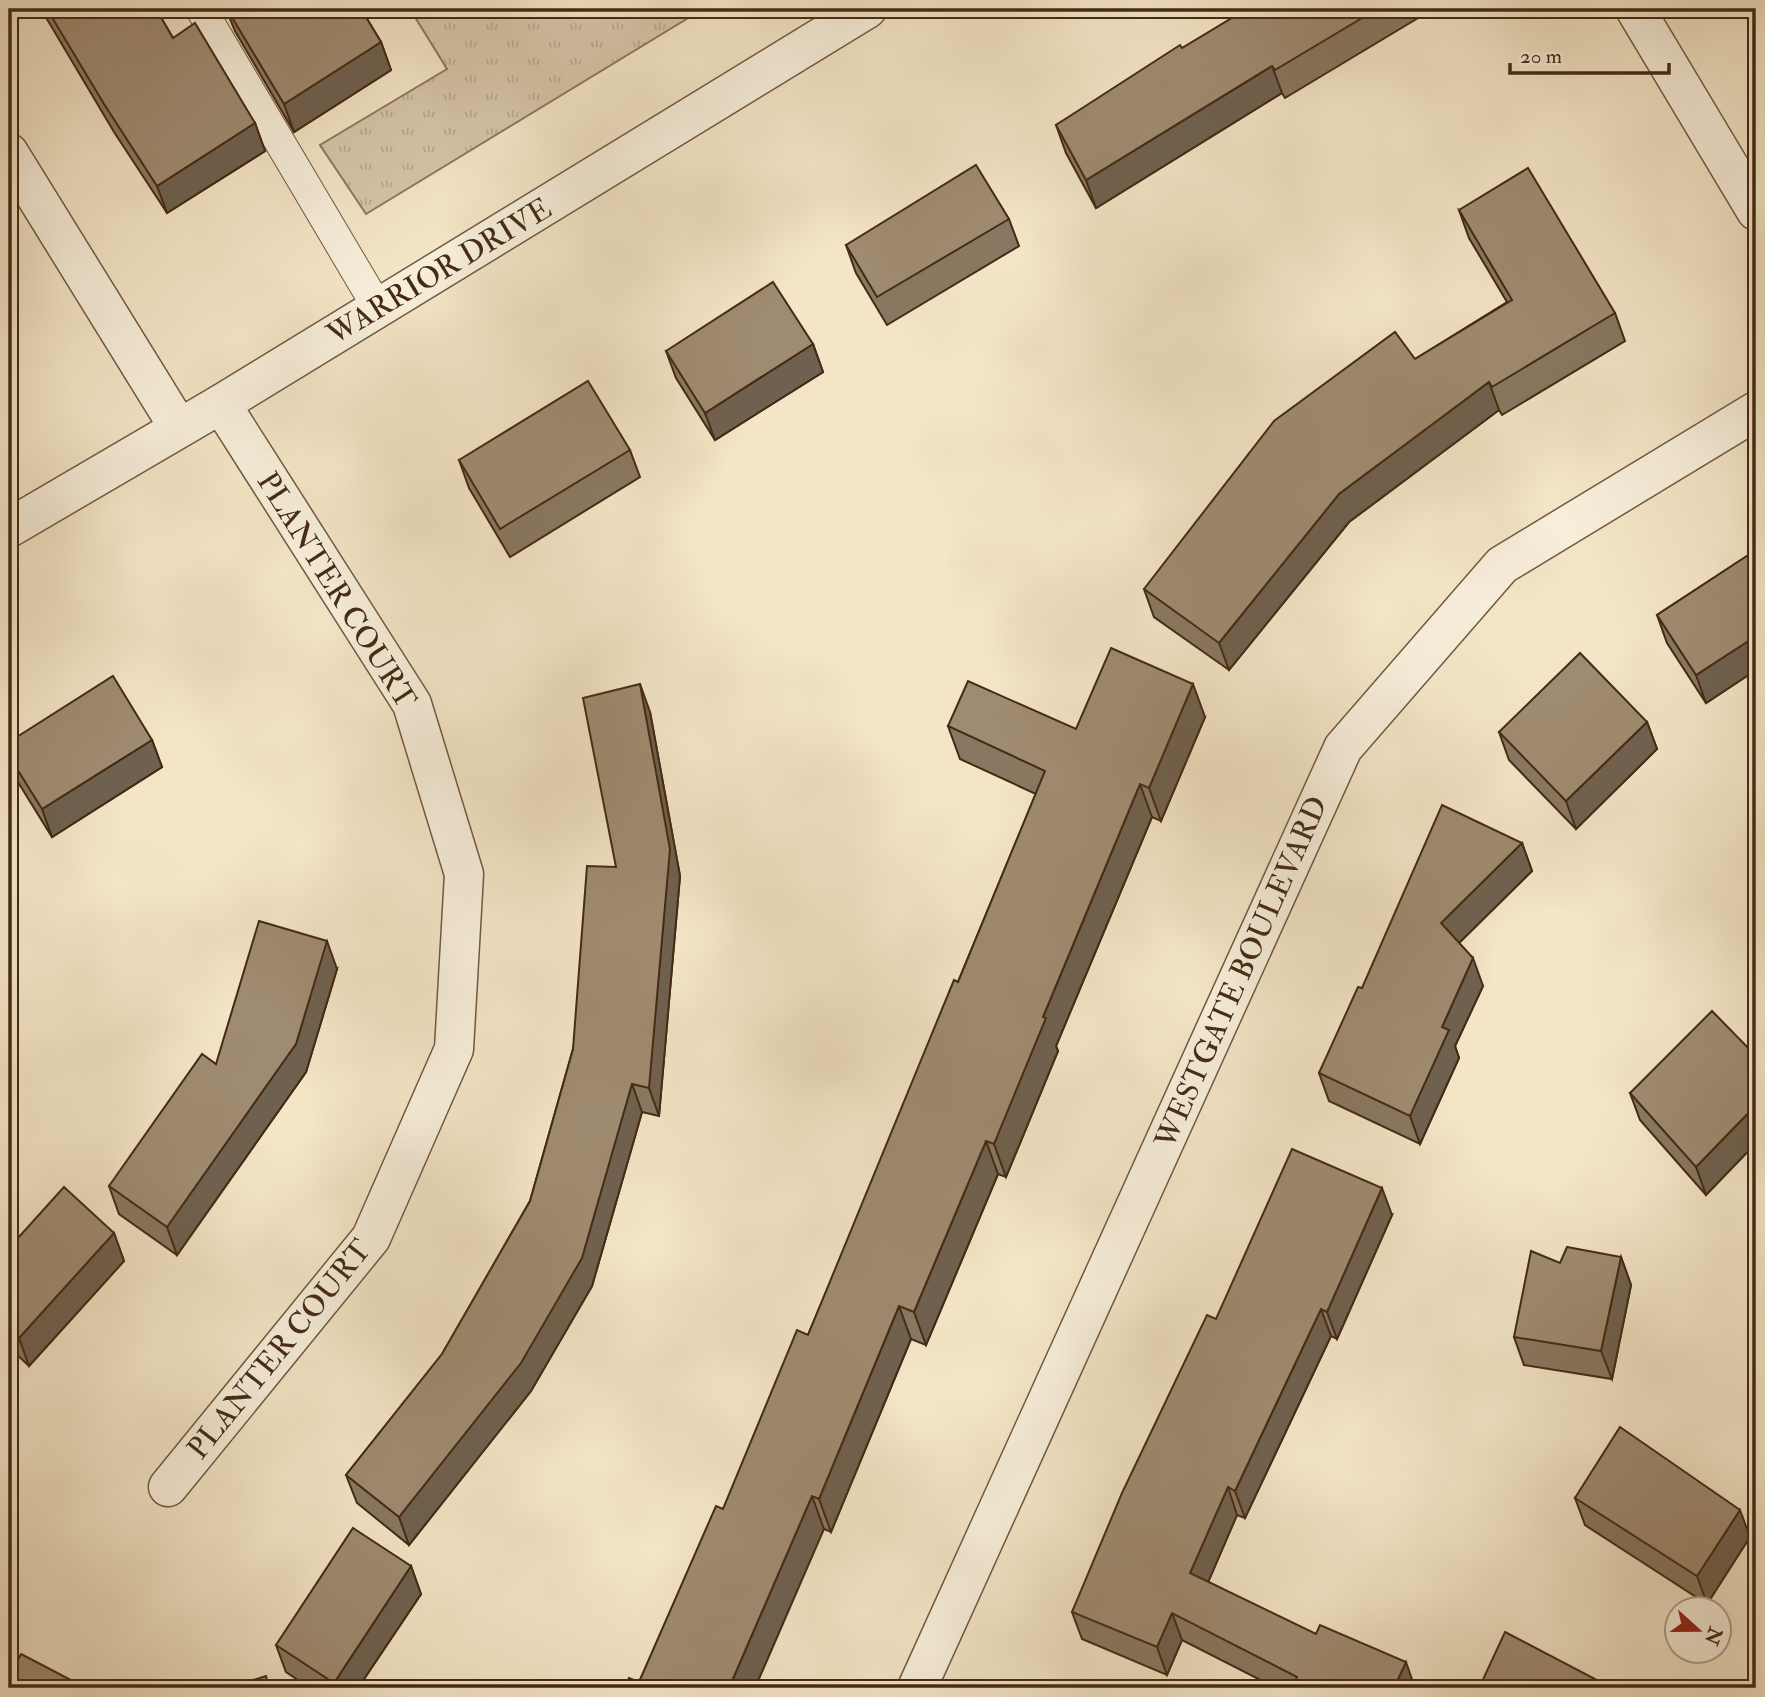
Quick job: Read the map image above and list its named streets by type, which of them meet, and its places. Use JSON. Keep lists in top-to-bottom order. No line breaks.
{"streets":{"street":["WARRIOR DRIVE","PLANTER COURT","WESTGATE BOULEVARD"]},"crossings":[["WARRIOR DRIVE","PLANTER COURT"]],"scale_bar":"20 m","north":"right"}
